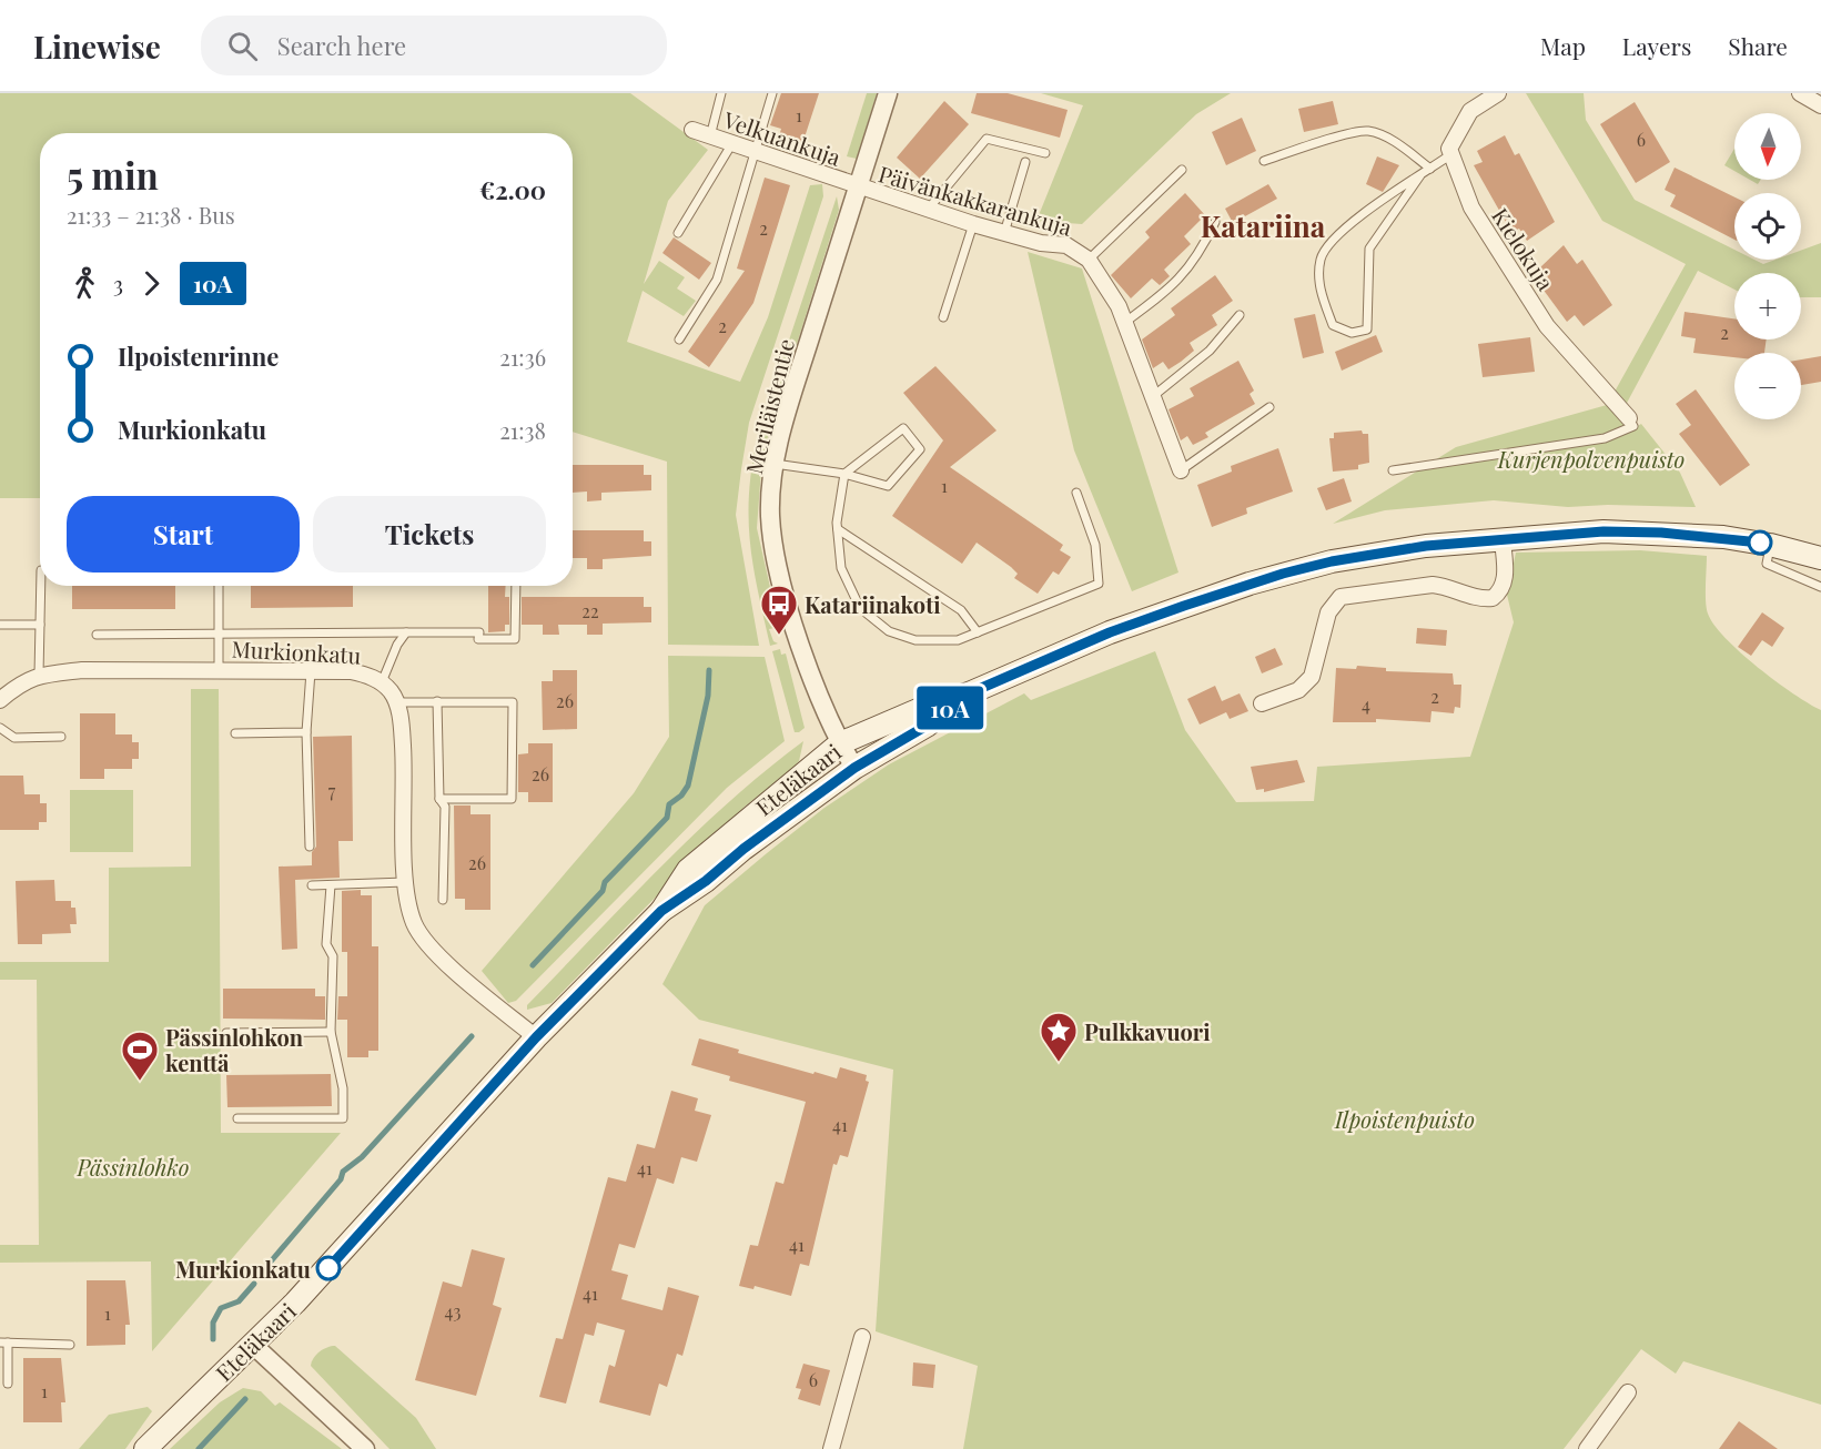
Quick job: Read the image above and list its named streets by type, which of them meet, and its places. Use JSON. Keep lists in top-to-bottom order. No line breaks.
{"streets":{"main road":["Eteläkaari"],"street":["Velkuankuja","Päivänkakkarankuja","Kielokuja","Meriläistentie","Murkionkatu"]},"crossings":[["Velkuankuja","Päivänkakkarankuja"],["Velkuankuja","Meriläistentie"],["Päivänkakkarankuja","Meriläistentie"],["Meriläistentie","Eteläkaari"],["Murkionkatu","Eteläkaari"]],"districts":["Katariina"],"parks":["Kurjenpolvenpuisto","Ilpoistenpuisto","Pässinlohko"],"places":{"bus stop":["Katariinakoti"],"place":["Pulkkavuori"],"sports":["Pässinlohkon kenttä"],"other":["Murkionkatu"]},"lines":["bus line 10A"],"house_numbers":["1","6","2","2","2","1","22","2","26","4","26","7","26","41","41","41","41","43","1","6","1"],"north":"bottom","page":{"header":"Linewise","search":"Search here","nav":["Map","Layers","Share"],"on_map":"10A","map_buttons":["+","−"],"heading":["5 min","21:33 – 21:38 · Bus","€2.00"],"legs":["3","10A"],"list":[{"name":"Ilpoistenrinne","value":"21:36"},{"name":"Murkionkatu","value":"21:38"}],"buttons":["Start","Tickets"]}}
